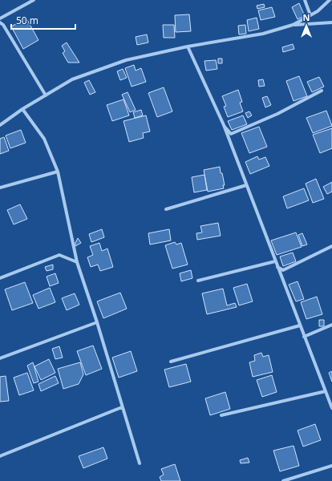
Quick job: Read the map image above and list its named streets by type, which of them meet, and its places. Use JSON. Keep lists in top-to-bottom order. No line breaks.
{"scale_bar":"50 m","north":"top"}
